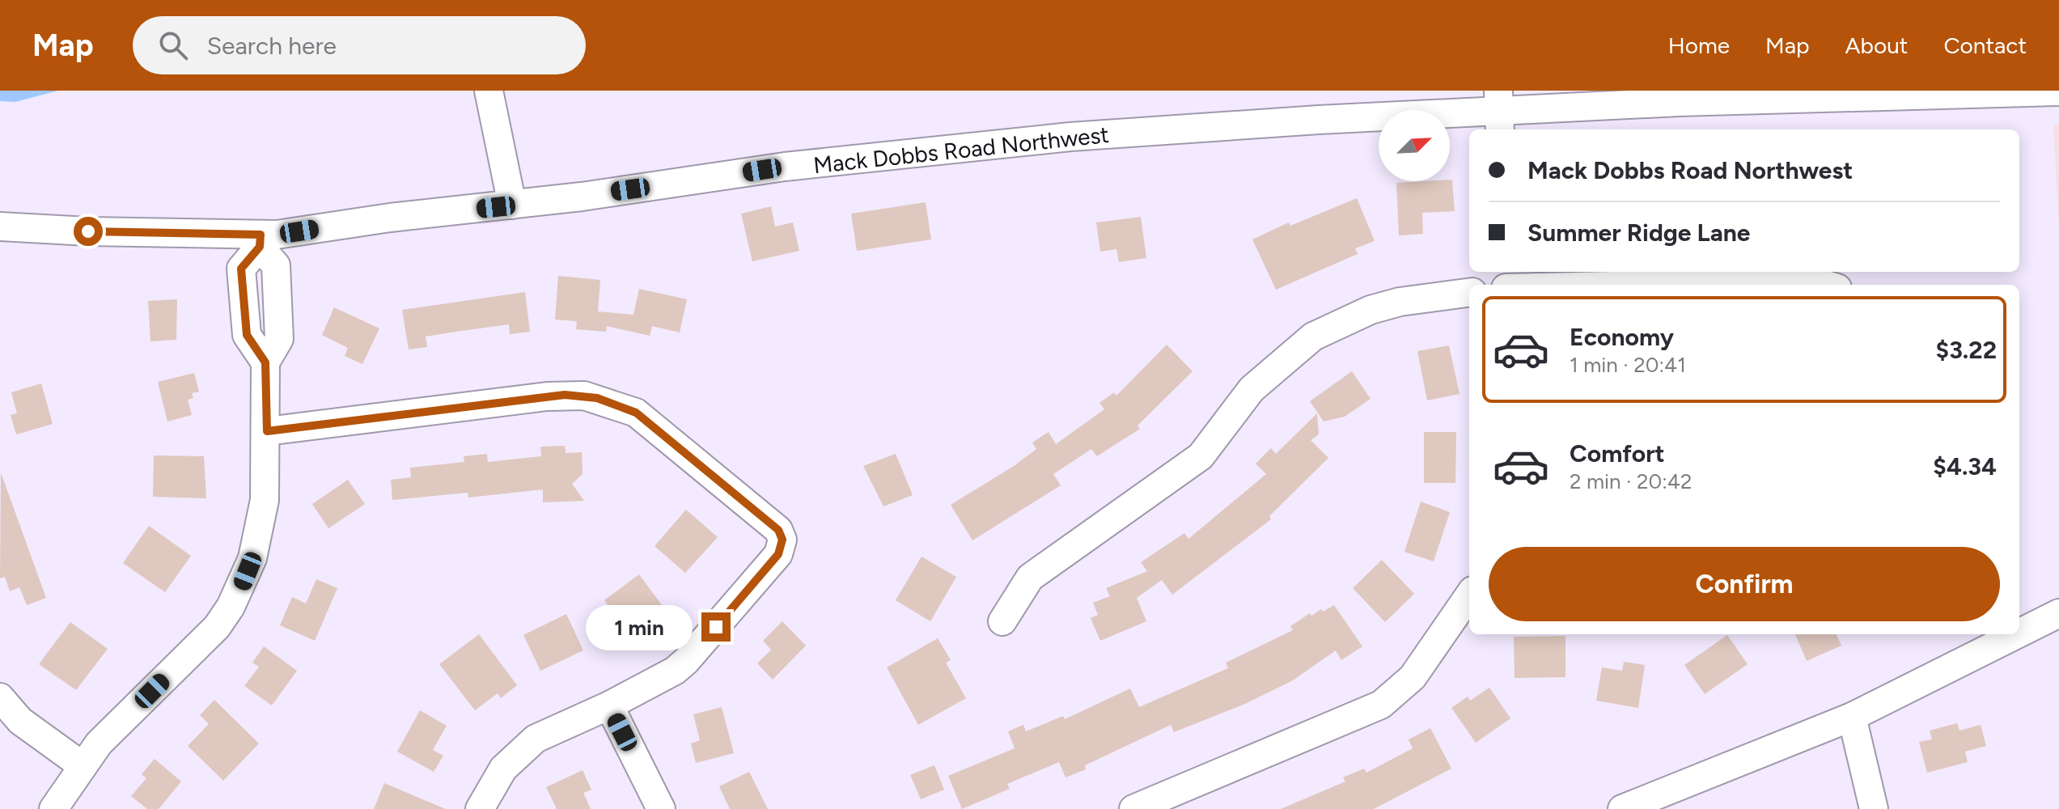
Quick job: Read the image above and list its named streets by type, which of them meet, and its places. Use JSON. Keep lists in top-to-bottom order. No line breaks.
{"streets":{"street":["Mack Dobbs Road Northwest"]},"north":"top right","page":{"header":"Map","search":"Search here","nav":["Home","Map","About","Contact"],"banner":["Mack Dobbs Road Northwest","Summer Ridge Lane"],"list":[{"name":"Economy","note":"1 min · 20:41","value":"$3.22"},{"name":"Comfort","note":"2 min · 20:42","value":"$4.34"}],"buttons":"Confirm","bubble":"1 min"}}
